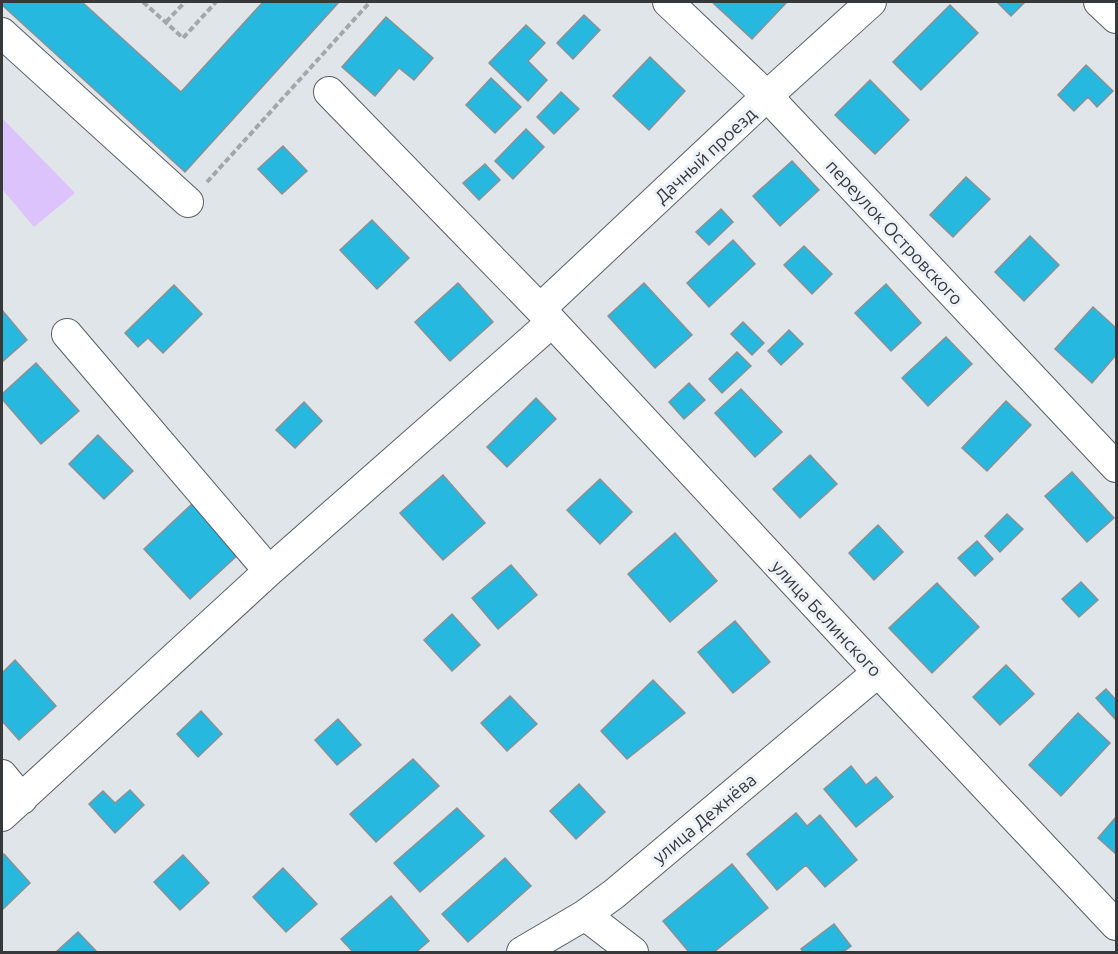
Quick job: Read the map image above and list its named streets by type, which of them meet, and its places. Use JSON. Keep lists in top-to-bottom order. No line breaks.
{"streets":{"street":["Дачный проезд","переулок Островского","улица Белинского","улица Дежнёва"]},"crossings":[["Дачный проезд","переулок Островского"],["Дачный проезд","улица Белинского"],["улица Белинского","улица Дежнёва"]]}
